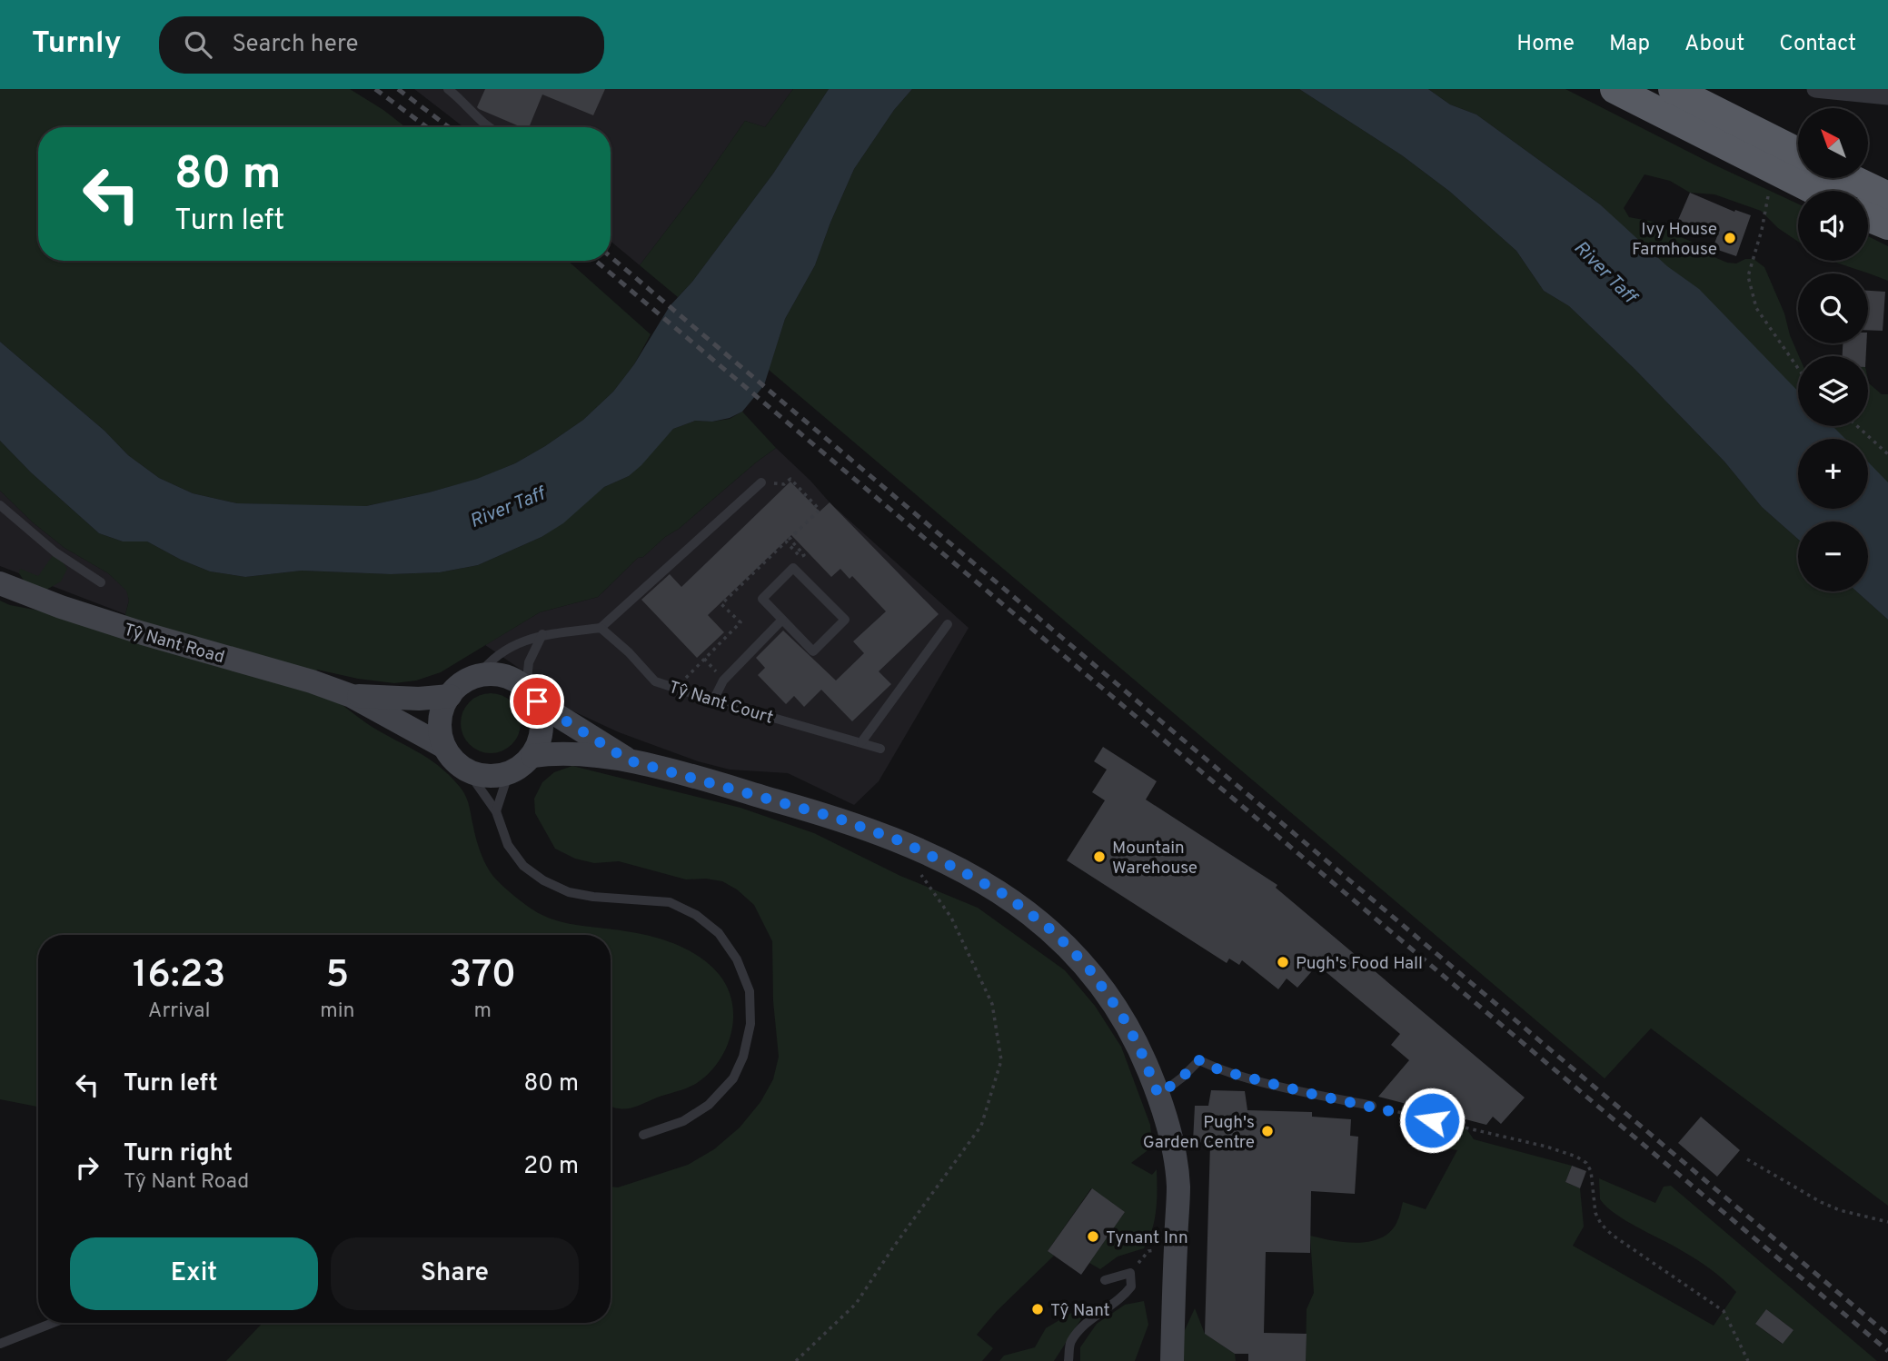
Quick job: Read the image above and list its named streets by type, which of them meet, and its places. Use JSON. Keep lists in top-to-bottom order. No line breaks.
{"streets":{"main road":["Tŷ Nant Road"],"lane":["Tŷ Nant Court"]},"water":["River Taff"],"places":["Ivy House Farmhouse","Mountain Warehouse","Pugh's Food Hall","Pugh's Garden Centre","Tynant Inn","Tŷ Nant"],"north":"top left","page":{"header":"Turnly","search":"Search here","nav":["Home","Map","About","Contact"],"map_buttons":["+","−"],"turn":["80 m","Turn left"],"eta":["16:23","Arrival","5","min","370","m"],"list":[{"name":"Turn left","value":"80 m"},{"name":"Turn right","note":"Tŷ Nant Road","value":"20 m"}],"buttons":["Exit","Share"]}}
